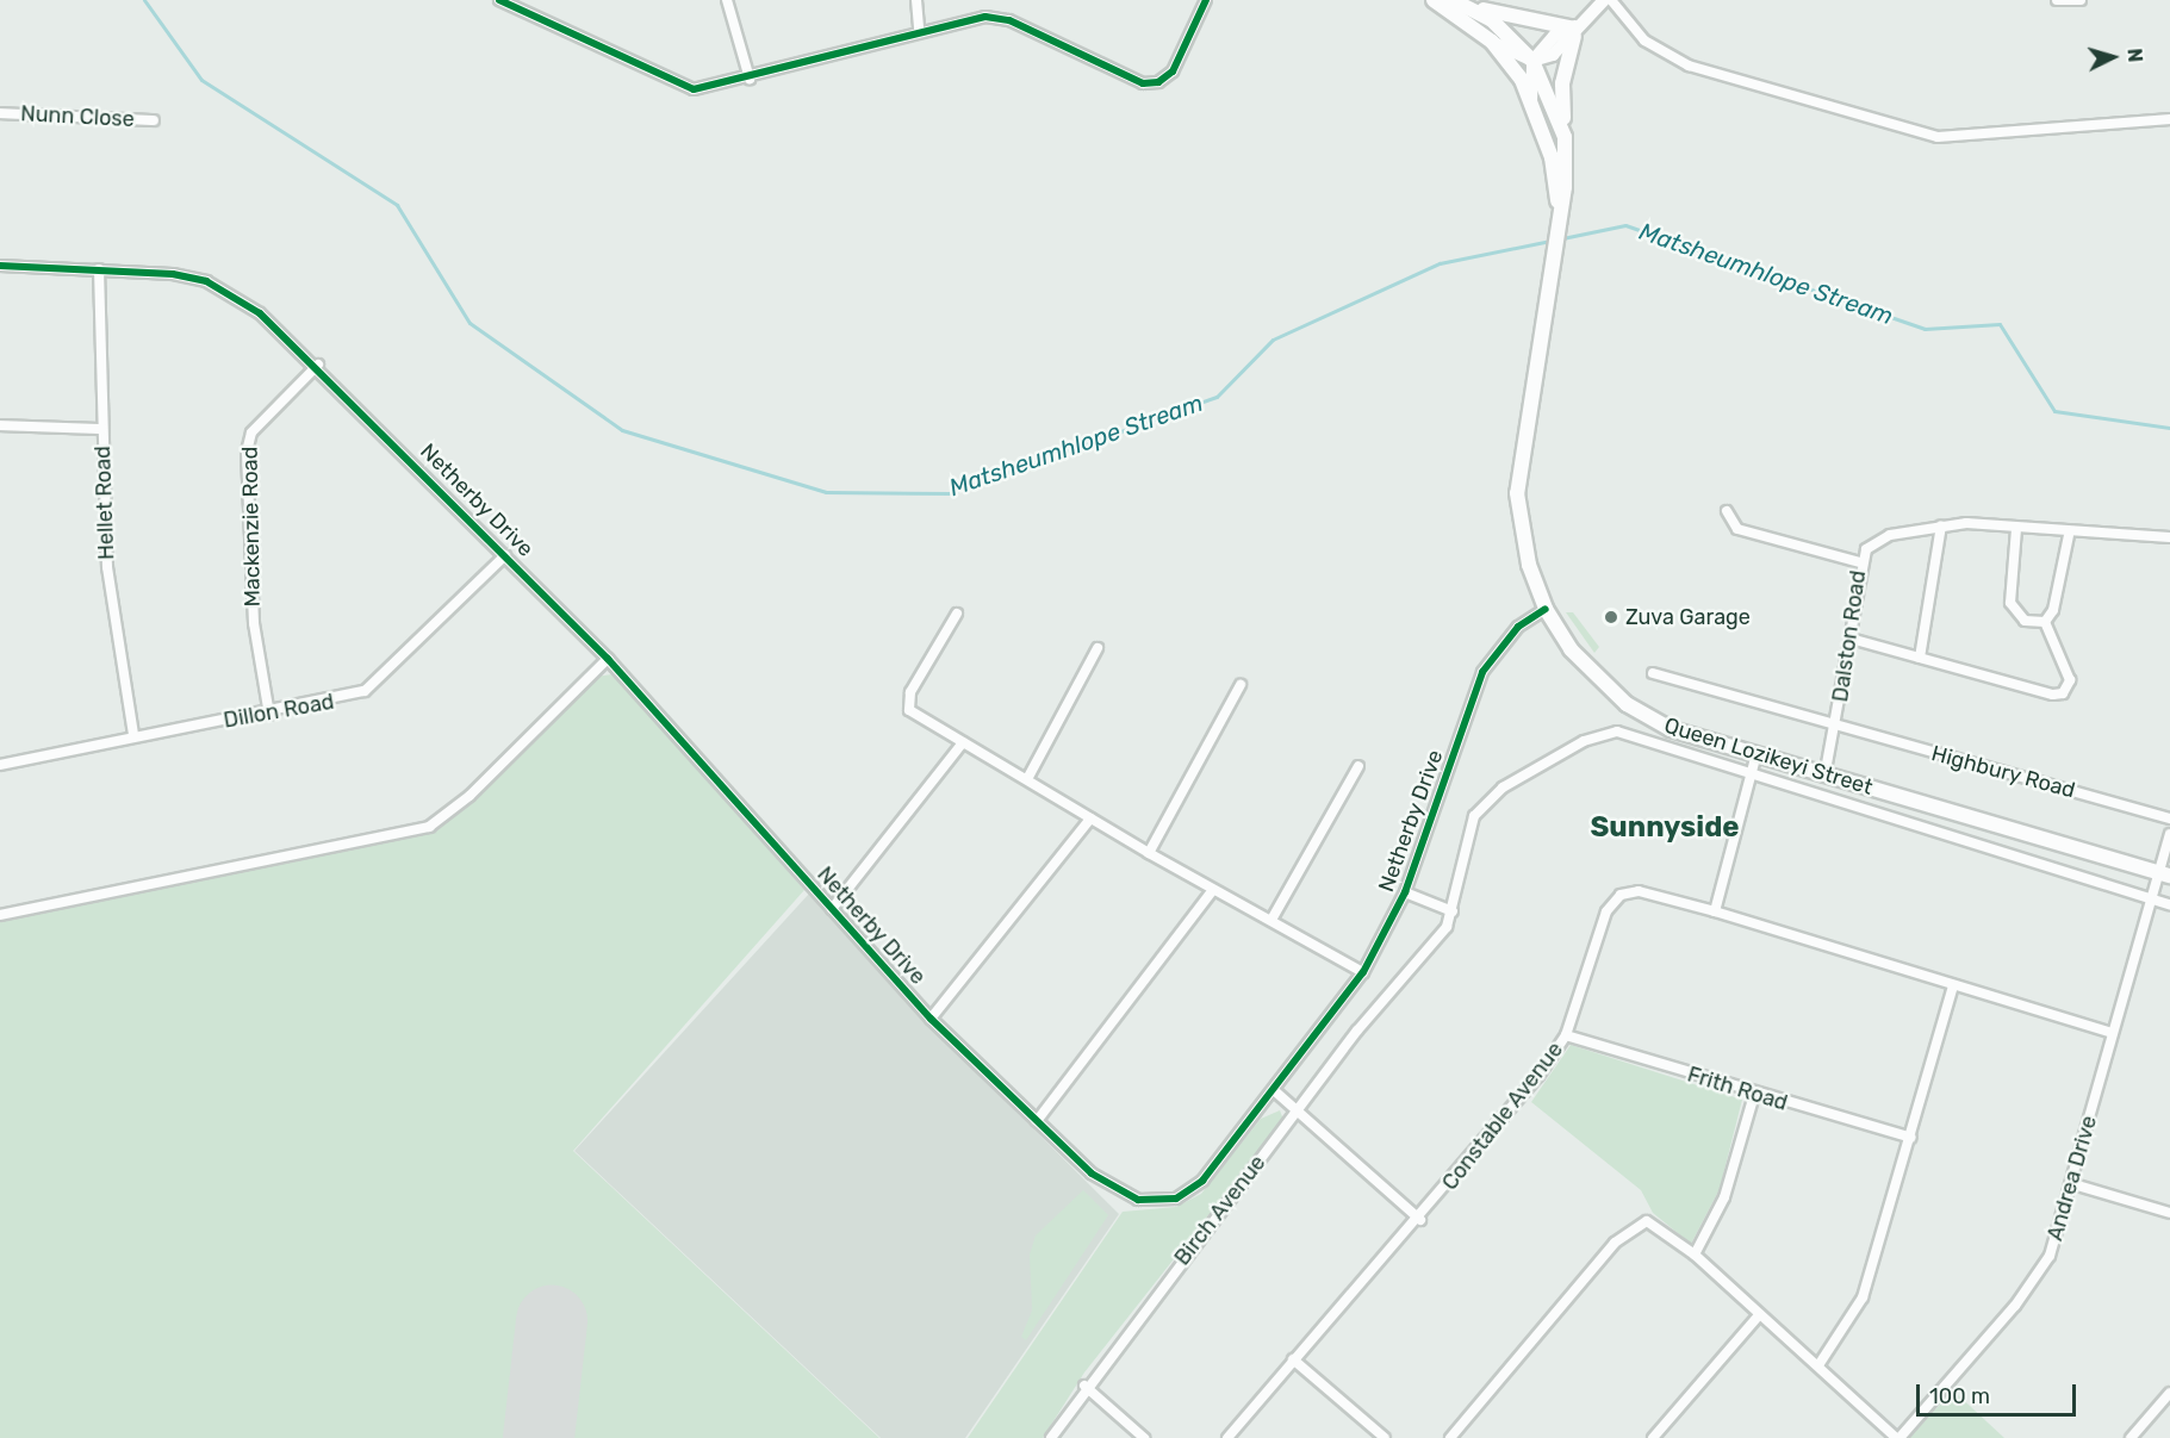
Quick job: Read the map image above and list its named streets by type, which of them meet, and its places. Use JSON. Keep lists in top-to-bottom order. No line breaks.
{"streets":{"main road":["Queen Lozikeyi Street"],"street":["Nunn Close","Netherby Drive","Hellet Road","Mackenzie Road","Dalston Road","Dillon Road","Highbury Road","Frith Road","Constable Avenue","Andrea Drive","Birch Avenue"]},"crossings":[["Netherby Drive","Hellet Road"],["Netherby Drive","Mackenzie Road"],["Netherby Drive","Dillon Road"],["Netherby Drive","Queen Lozikeyi Street"],["Hellet Road","Dillon Road"],["Mackenzie Road","Dillon Road"],["Dalston Road","Queen Lozikeyi Street"],["Dalston Road","Highbury Road"],["Queen Lozikeyi Street","Andrea Drive"],["Frith Road","Constable Avenue"],["Constable Avenue","Andrea Drive"],["Andrea Drive","Birch Avenue"]],"districts":["Sunnyside"],"water":["Matsheumhlope Stream"],"places":["Zuva Garage"],"scale_bar":"100 m","north":"right"}
